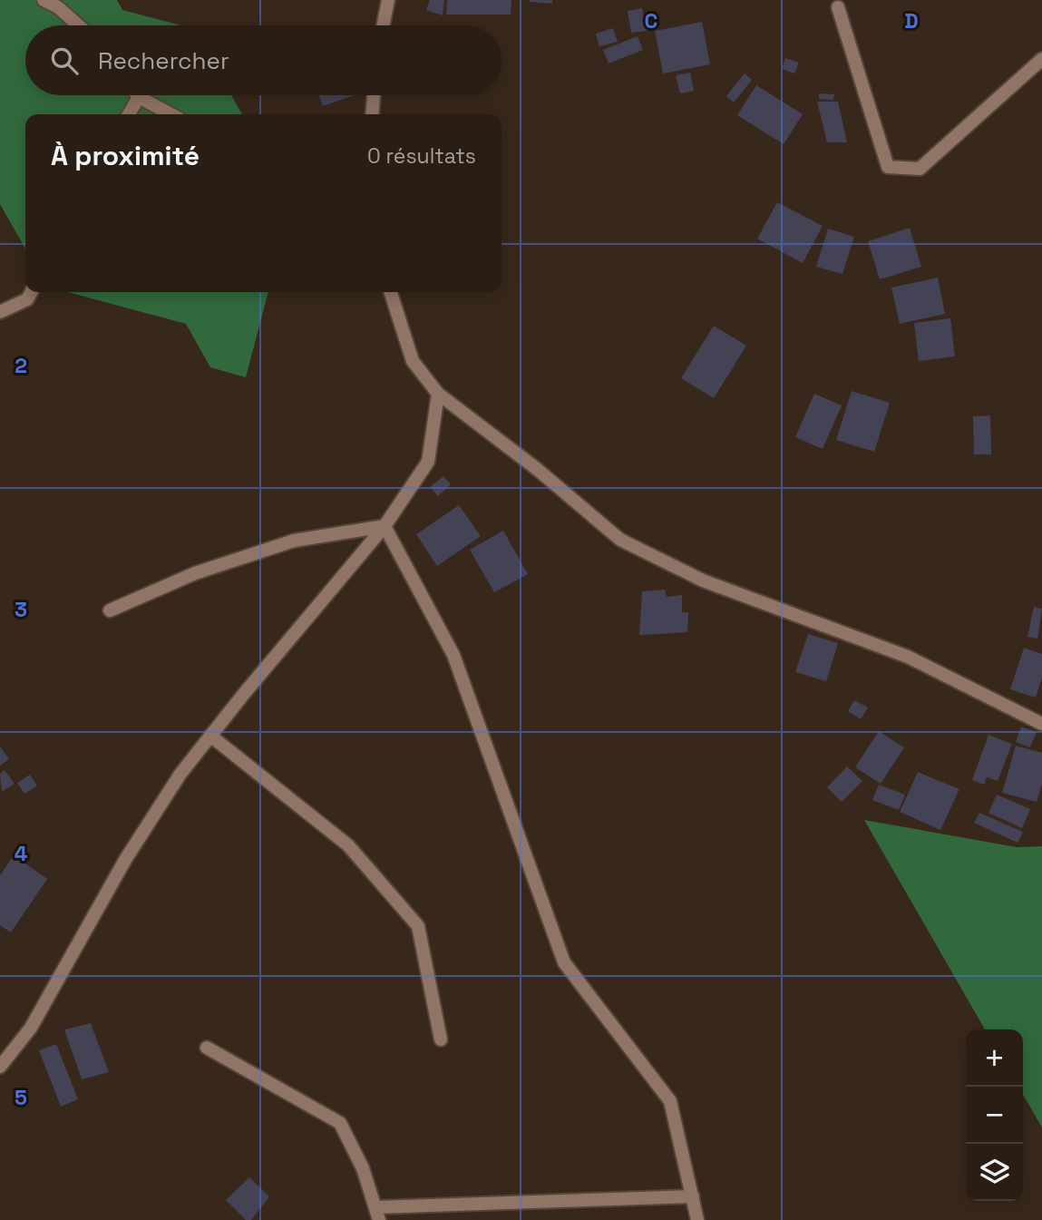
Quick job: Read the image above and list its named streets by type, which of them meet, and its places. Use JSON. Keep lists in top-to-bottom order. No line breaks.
{"page":{"search":"Rechercher","heading":["À proximité","0 résultats"],"map_buttons":["+","−"]},"grid":{"columns":["C","D"],"rows":["2","3","4","5"]}}
